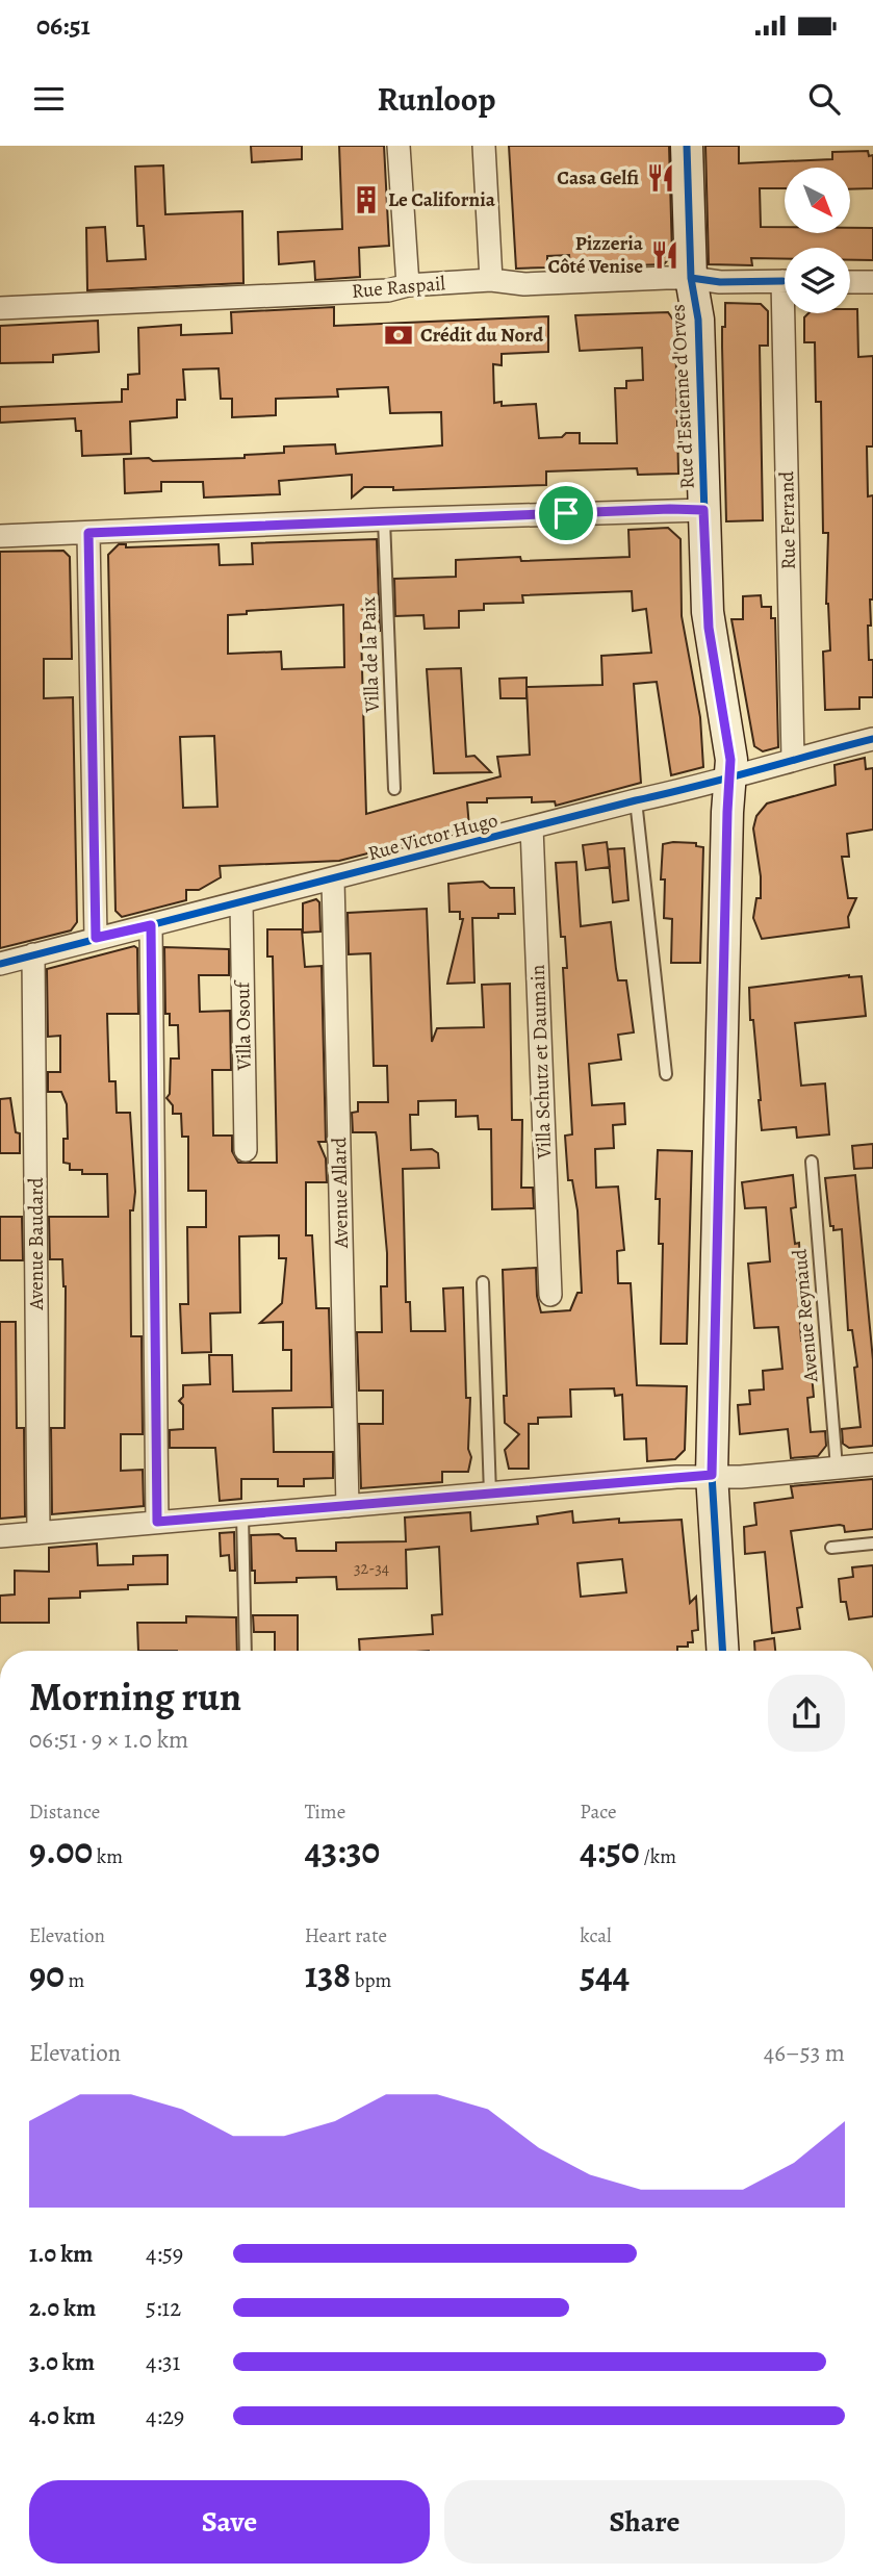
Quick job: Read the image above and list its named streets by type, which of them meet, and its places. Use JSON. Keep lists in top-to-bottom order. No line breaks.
{"streets":{"street":["Rue Raspail","Rue d'Estienne d'Orves","Rue Ferrand","Rue Victor Hugo","Villa Osouf","Villa Schutz et Daumain","Avenue Allard","Avenue Baudard"],"lane":["Villa de la Paix","Avenue Reynaud"]},"crossings":[["Rue Raspail","Rue d'Estienne d'Orves"],["Rue d'Estienne d'Orves","Rue Victor Hugo"],["Rue Ferrand","Rue Victor Hugo"],["Rue Victor Hugo","Villa Osouf"],["Rue Victor Hugo","Villa Schutz et Daumain"],["Rue Victor Hugo","Avenue Allard"],["Rue Victor Hugo","Avenue Baudard"]],"places":{"restaurant":["Casa Gelfi","Pizzeria Côté Venise"],"building":["Le California"],"bank":["Crédit du Nord"]},"house_numbers":["32-34"],"north":"bottom right","page":{"status":"06:51","header":"Runloop","heading":["Morning run","06:51 · 9 × 1.0 km"],"stats":[["Distance","9.00 km"],["Time","43:30"],["Pace","4:50 /km"],["Elevation","90 m"],["Heart rate","138 bpm"],["kcal","544"]],"chart":["Elevation","46–53 m"],"list":[{"name":"1.0 km","note":"4:59"},{"name":"2.0 km","note":"5:12"},{"name":"3.0 km","note":"4:31"},{"name":"4.0 km","note":"4:29"}],"buttons":["Save","Share"]}}
